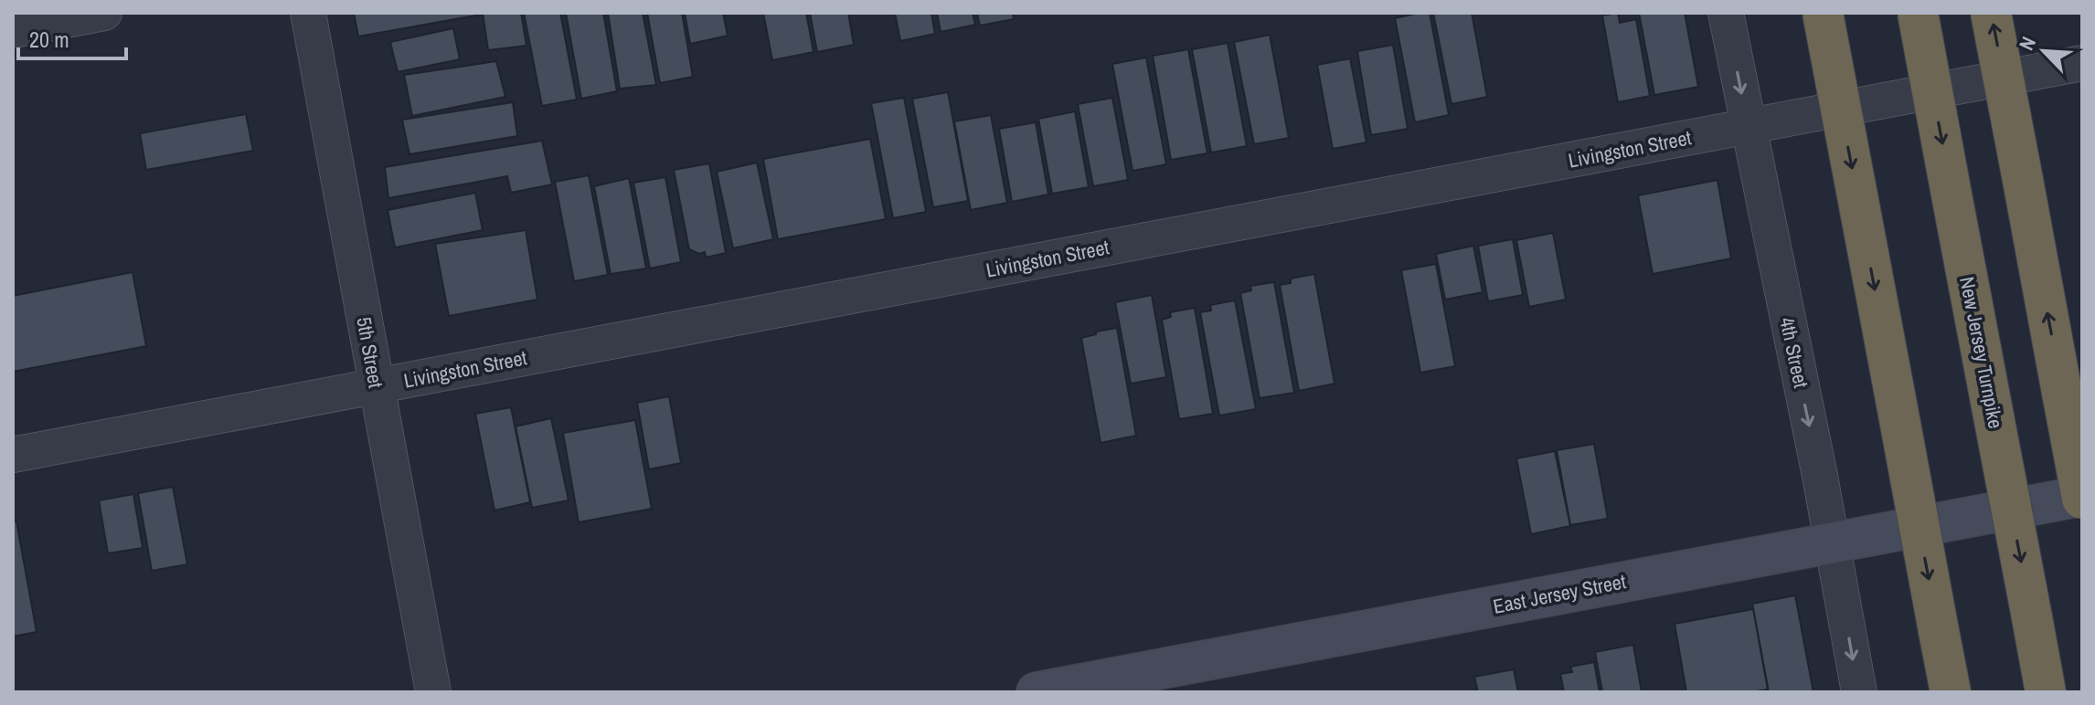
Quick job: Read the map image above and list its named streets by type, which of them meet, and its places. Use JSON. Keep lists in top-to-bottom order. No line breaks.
{"streets":{"highway":["New Jersey Turnpike"],"street":["Livingston Street","5th Street","4th Street","East Jersey Street"]},"crossings":[["Livingston Street","5th Street"],["Livingston Street","4th Street"],["4th Street","East Jersey Street"]],"one_way":["4th Street"],"scale_bar":"20 m","north":"top left"}
